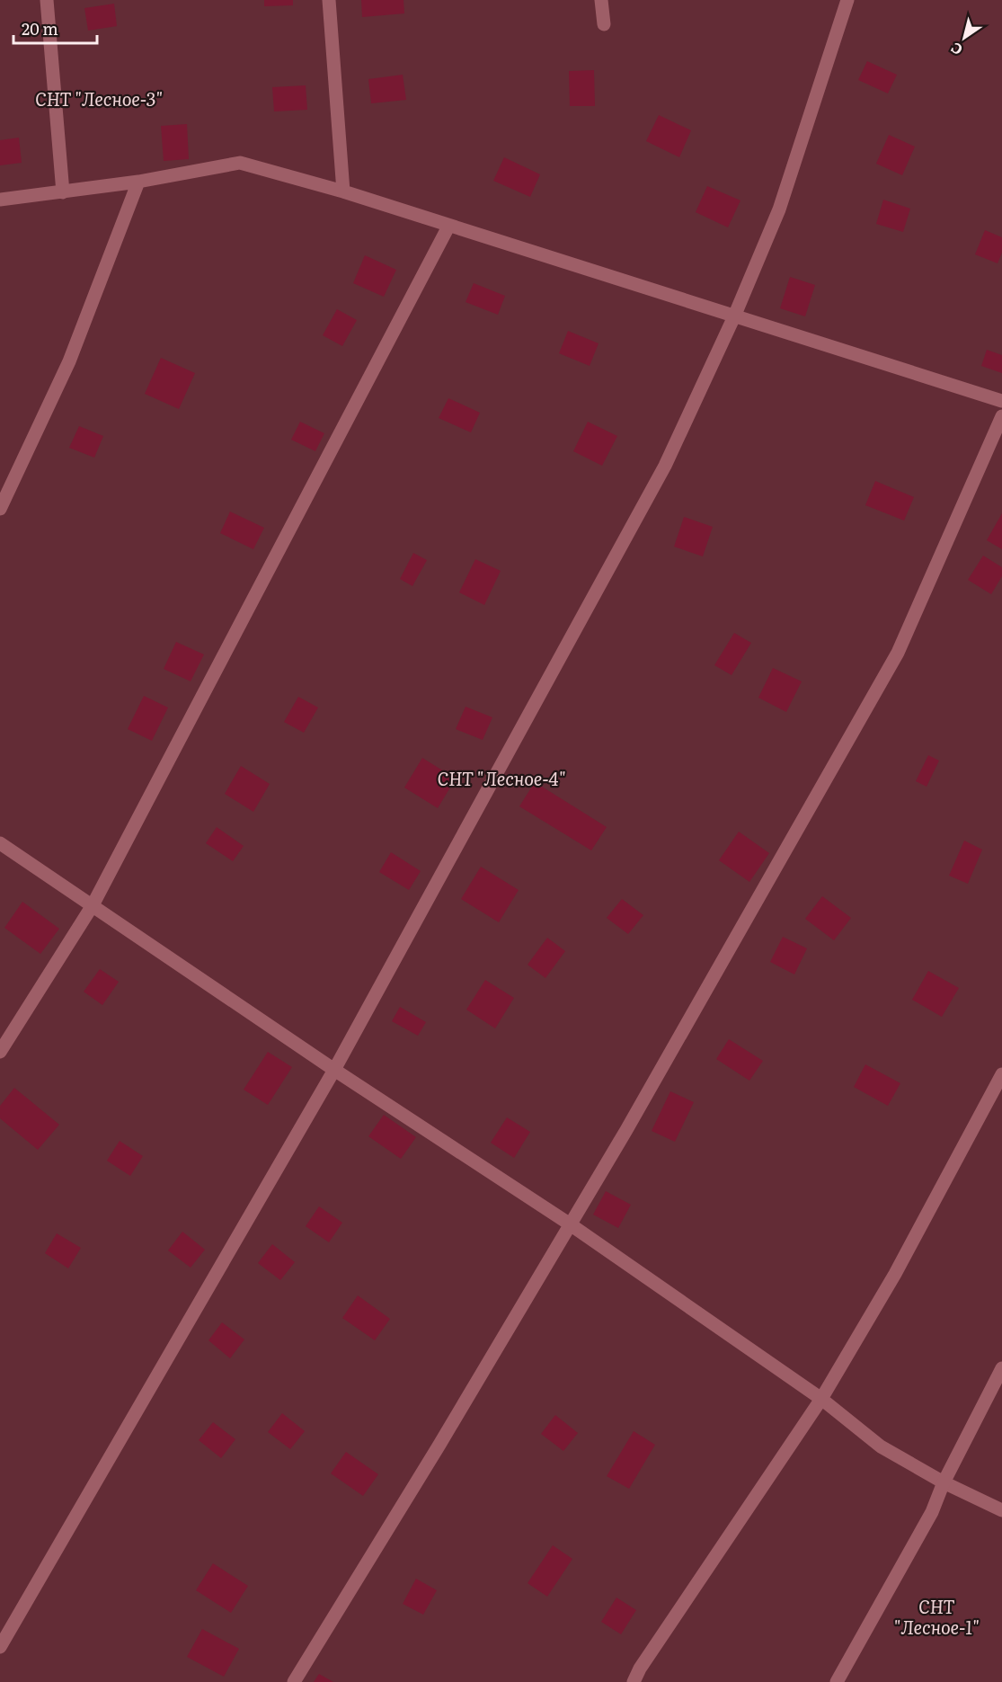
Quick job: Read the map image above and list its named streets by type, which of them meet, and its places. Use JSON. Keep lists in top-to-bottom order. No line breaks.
{"parks":["СНТ \"Лесное-3\"","СНТ \"Лесное-4\"","СНТ \"Лесное-1\""],"scale_bar":"20 m","north":"bottom left"}
